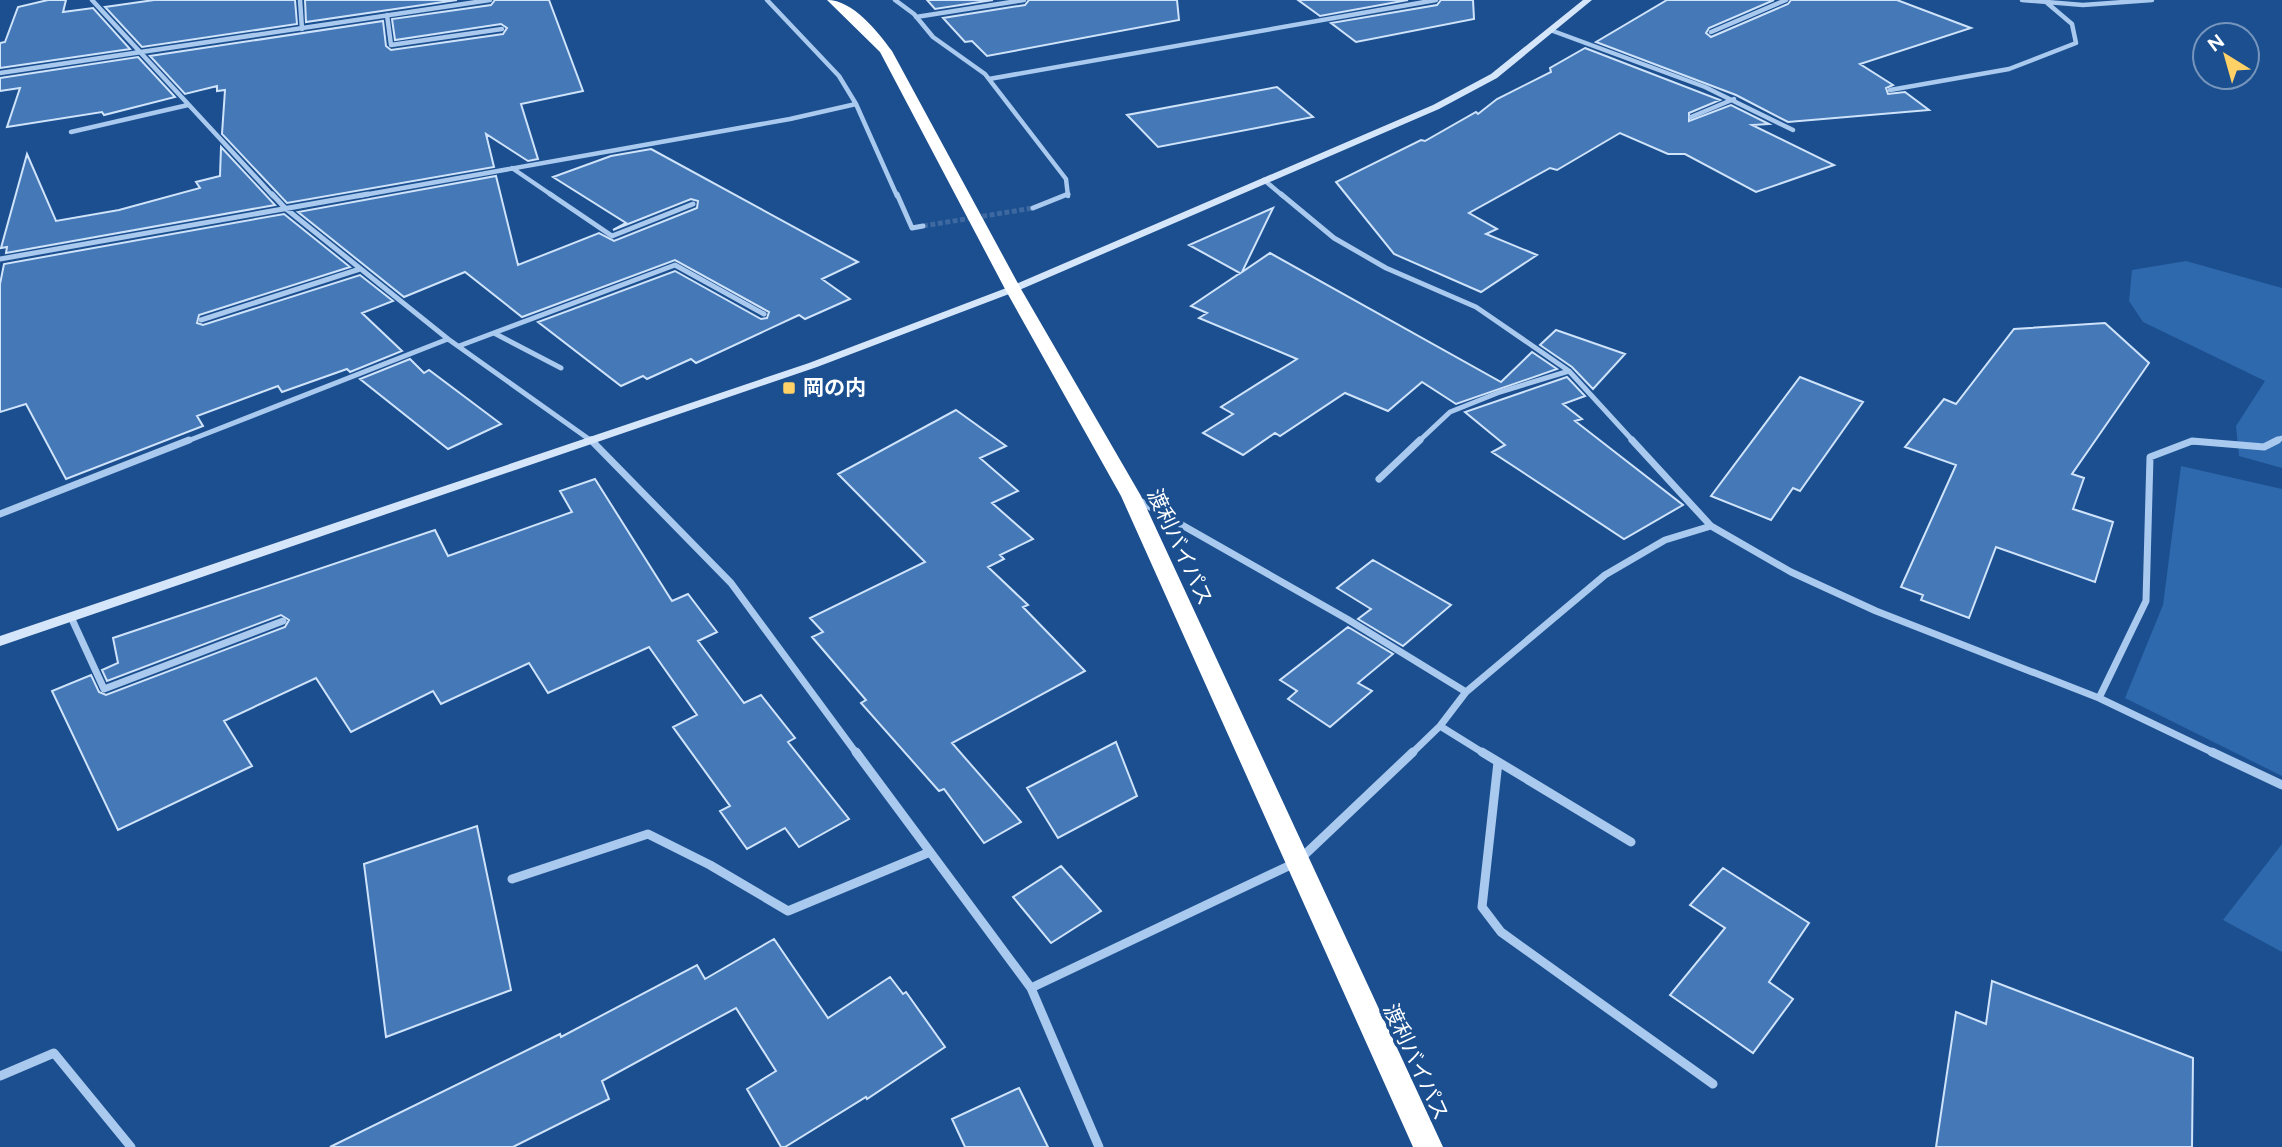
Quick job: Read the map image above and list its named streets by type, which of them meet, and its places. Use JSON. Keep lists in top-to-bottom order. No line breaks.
{"streets":{"highway":["渡利バイパス"]},"places":{"transit":["岡の内"]},"north":"top left"}
